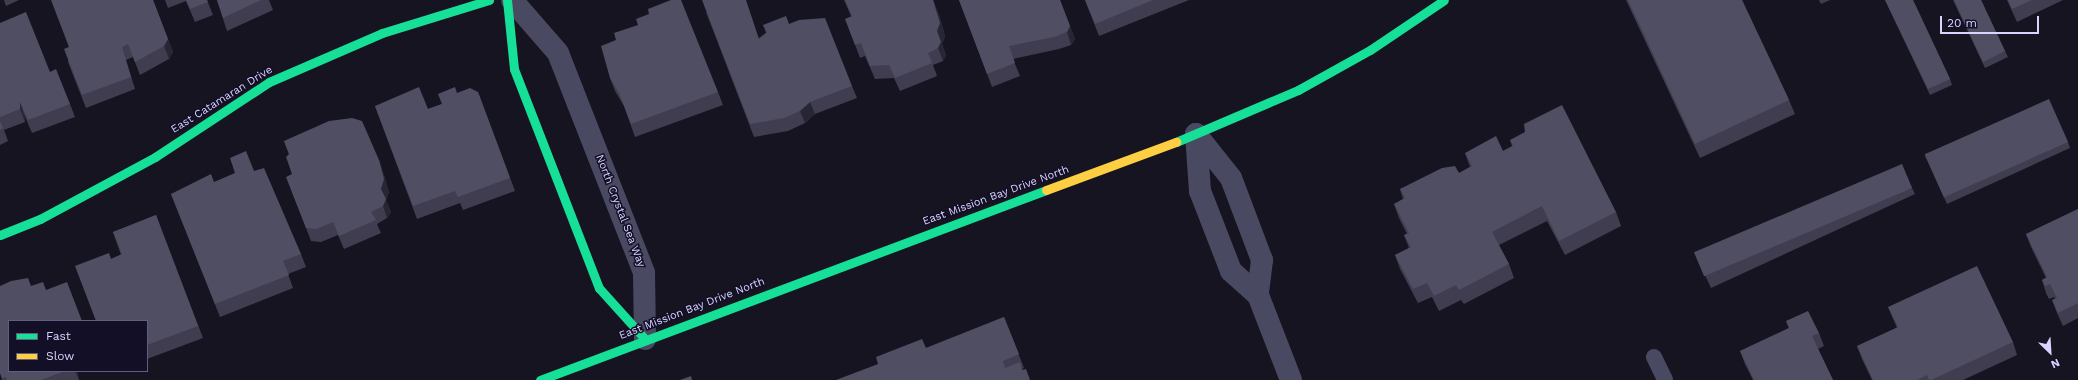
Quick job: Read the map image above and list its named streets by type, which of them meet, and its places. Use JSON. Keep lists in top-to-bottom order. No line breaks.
{"streets":{"street":["East Catamaran Drive","East Mission Bay Drive North","North Crystal Sea Way"]},"crossings":[["East Mission Bay Drive North","North Crystal Sea Way"]],"legend":["Fast","Slow"],"scale_bar":"20 m","north":"bottom right"}
